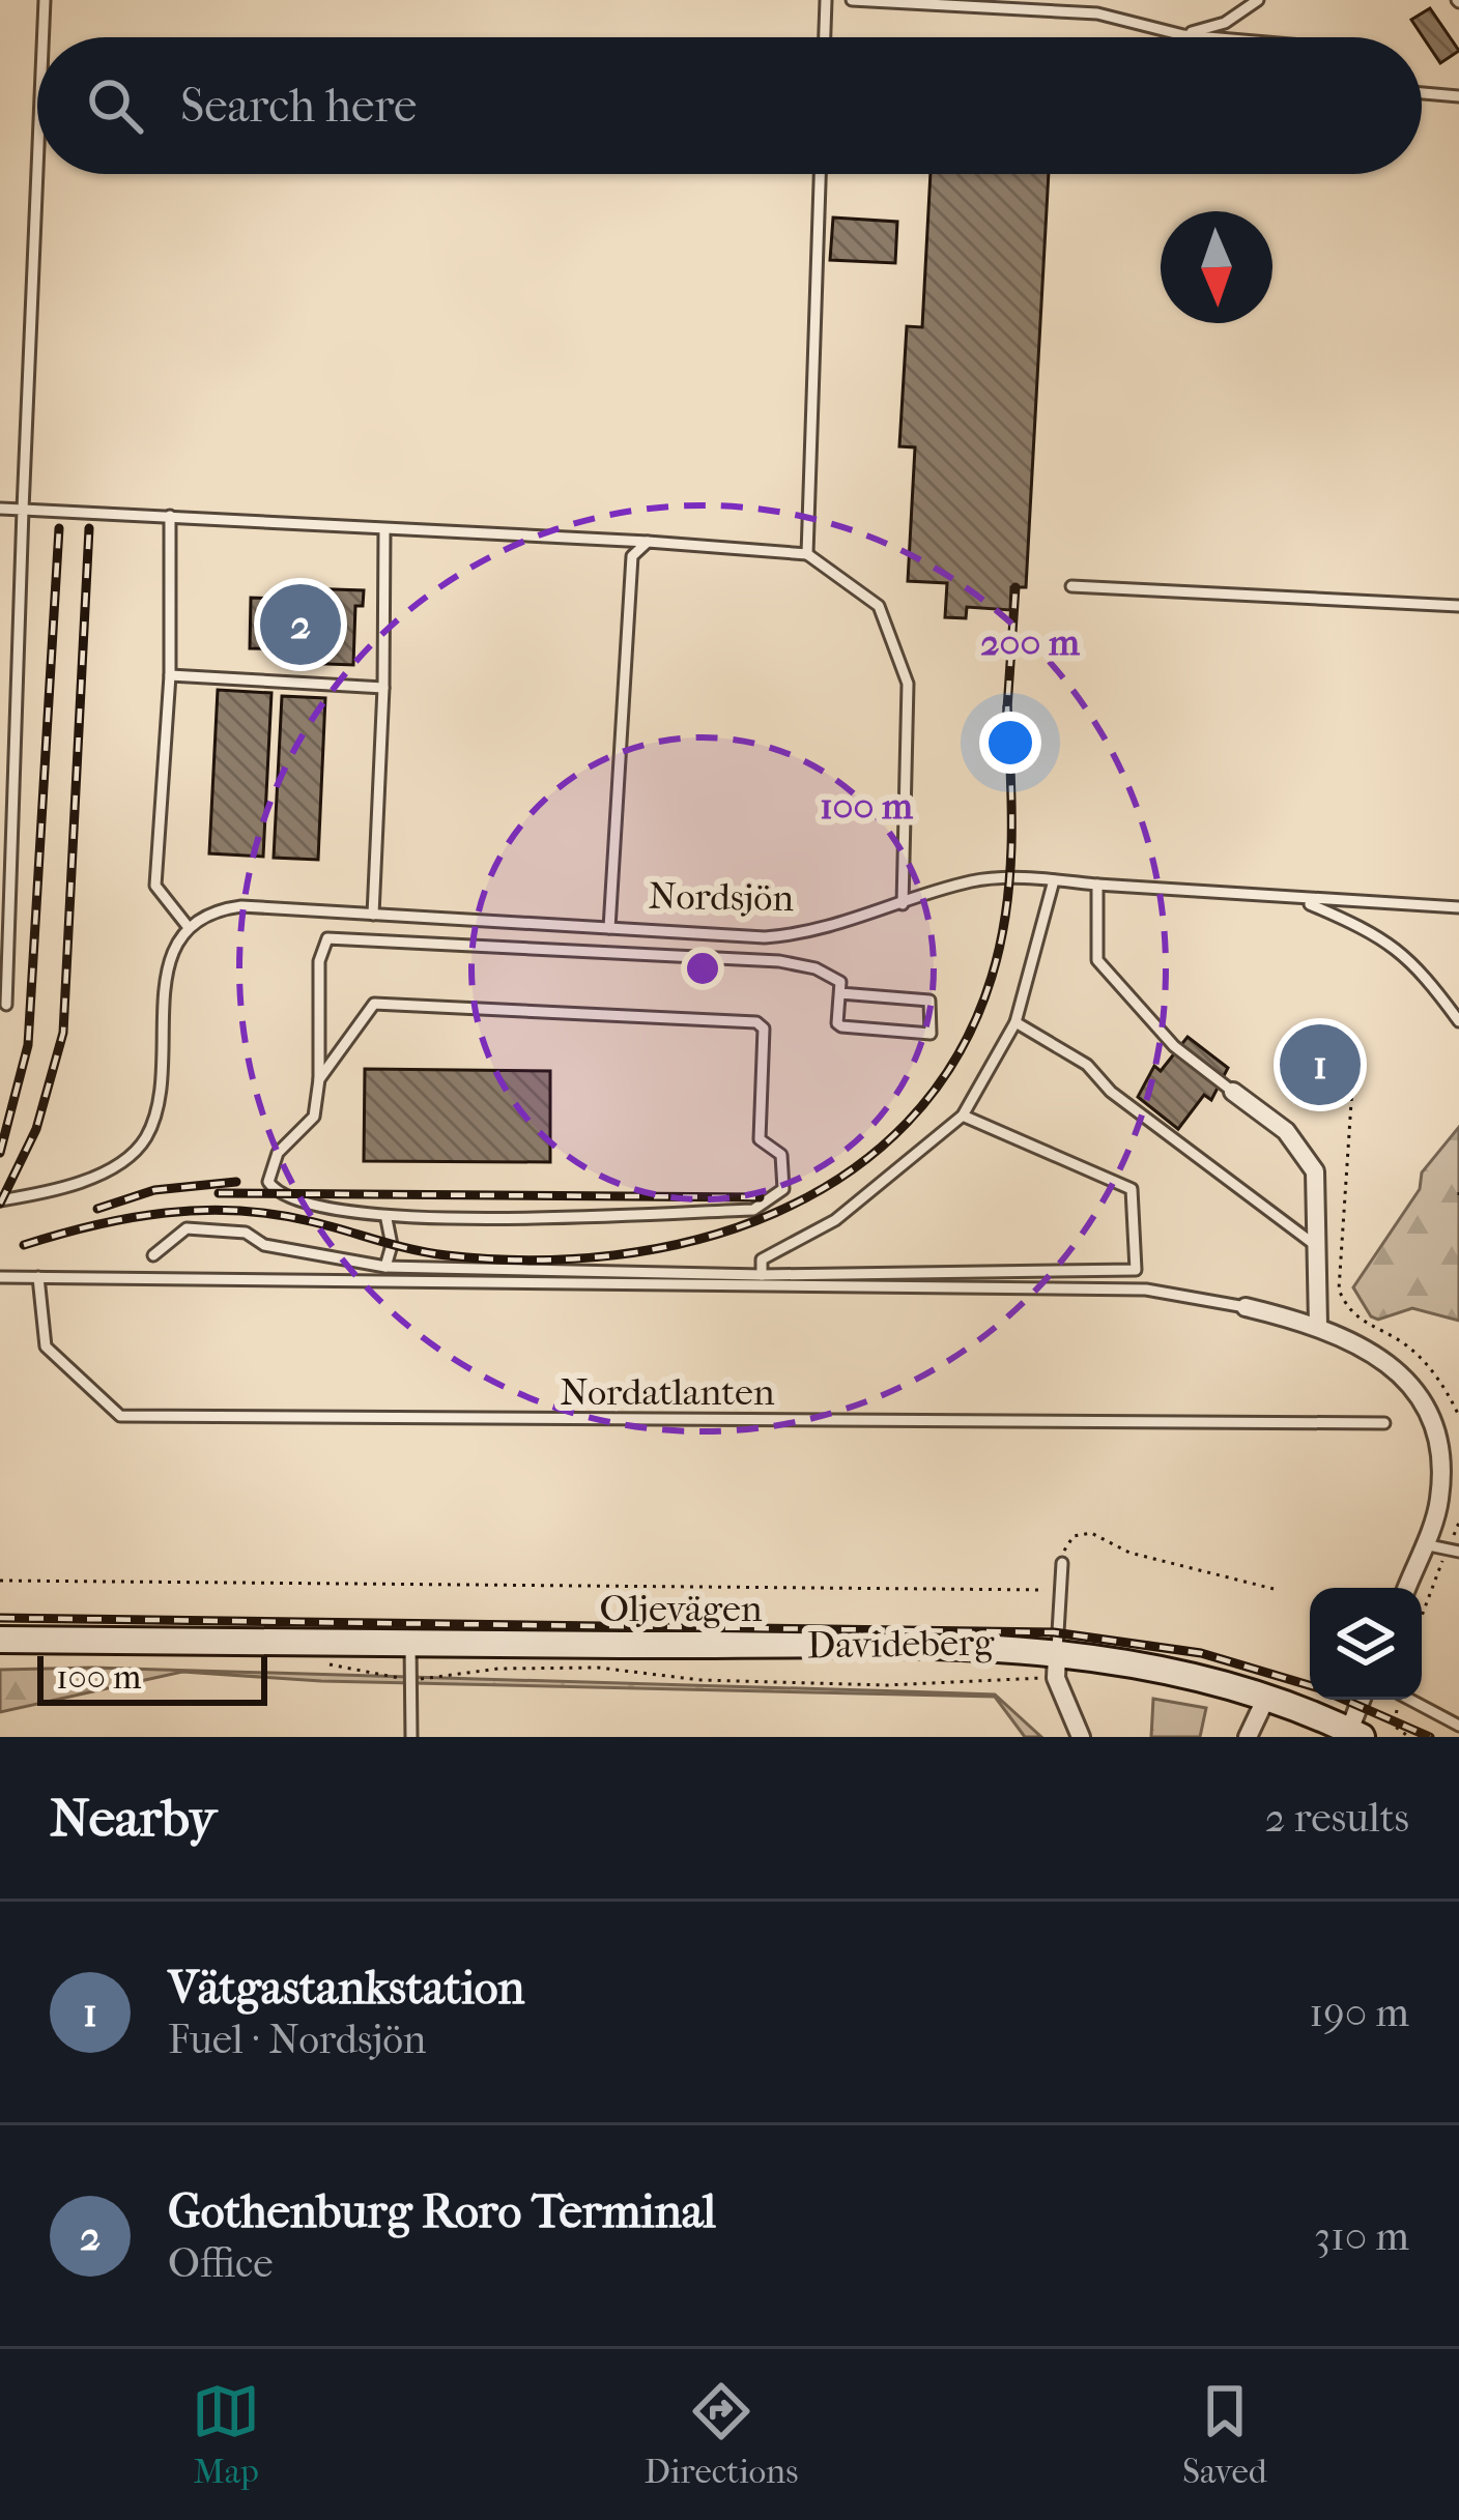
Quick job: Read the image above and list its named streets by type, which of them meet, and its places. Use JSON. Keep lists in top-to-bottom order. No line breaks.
{"streets":{"street":["Oljevägen"],"lane":["Nordsjön","Nordatlanten"],"path":["Davideberg"]},"crossings":[["Oljevägen","Davideberg"]],"scale_bar":"100 m","north":"bottom","page":{"search":"Search here","pins":["2","1"],"scale":"100 m","heading":["Nearby","2 results"],"list":[{"mark":"1","name":"Vätgastankstation","note":"Fuel · Nordsjön","value":"190 m"},{"mark":"2","name":"Gothenburg Roro Terminal","note":"Office","value":"310 m"}],"nav":["Map","Directions","Saved"]},"rings":["200 m","100 m"]}
